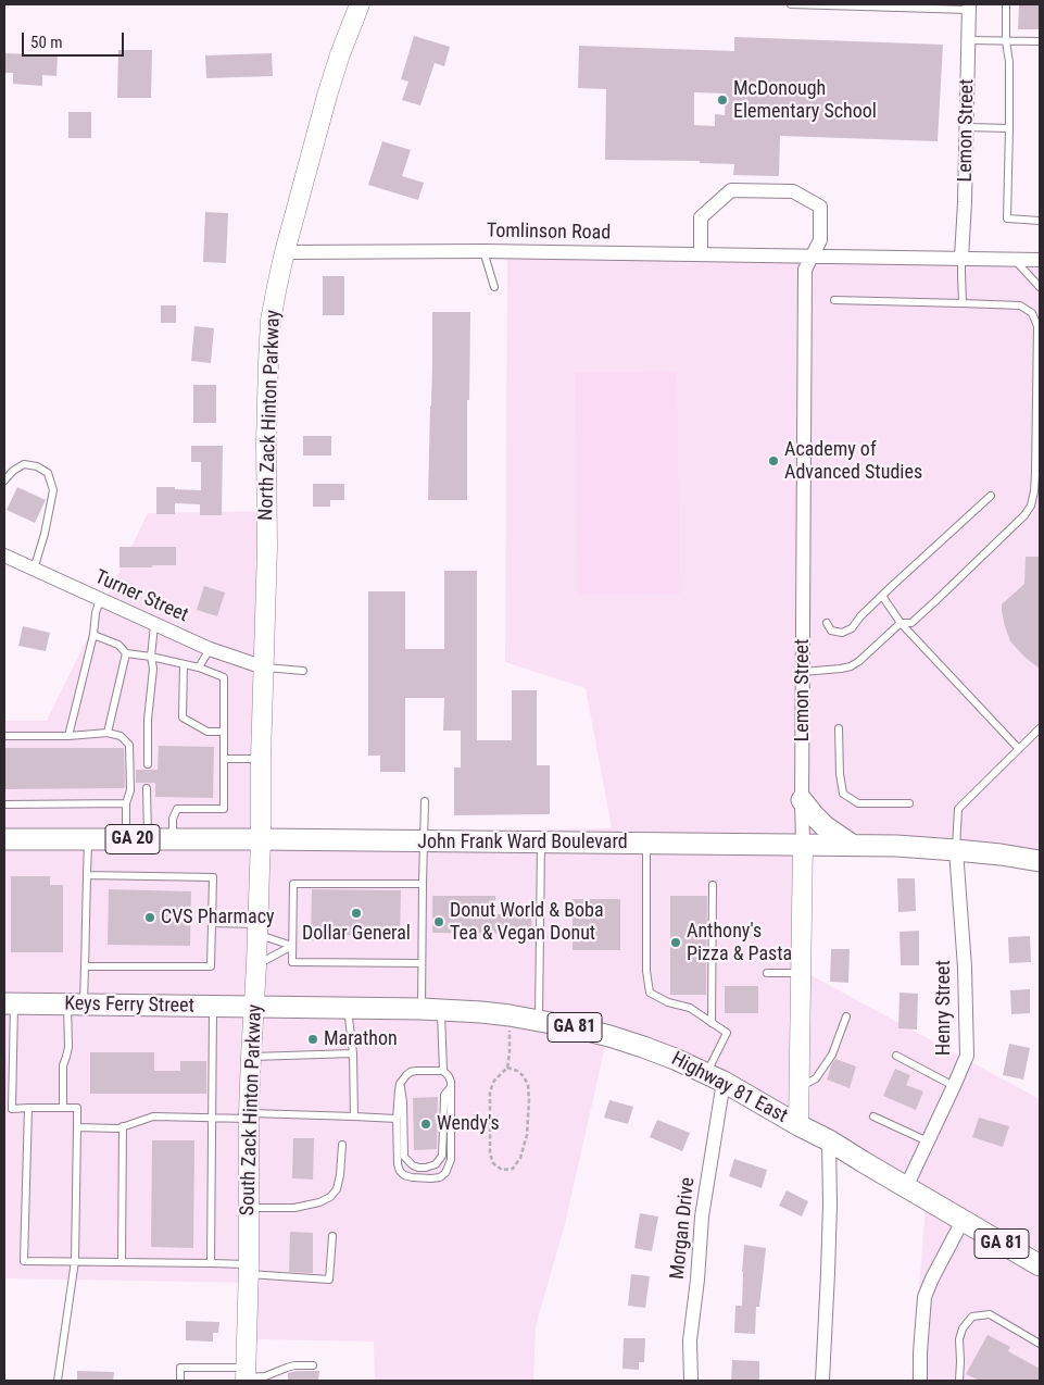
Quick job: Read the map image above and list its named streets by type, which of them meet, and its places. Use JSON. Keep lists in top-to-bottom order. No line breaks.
{"streets":{"main road":["Lemon Street","North Zack Hinton Parkway","GA 20","John Frank Ward Boulevard","Keys Ferry Street","GA 81","Highway 81 East","South Zack Hinton Parkway"],"street":["Tomlinson Road","Turner Street","Henry Street","Morgan Drive"]},"crossings":[["Lemon Street","Tomlinson Road"],["Lemon Street","John Frank Ward Boulevard"],["Lemon Street","Highway 81 East"],["Tomlinson Road","North Zack Hinton Parkway"],["North Zack Hinton Parkway","Turner Street"],["North Zack Hinton Parkway","John Frank Ward Boulevard"],["North Zack Hinton Parkway","South Zack Hinton Parkway"],["John Frank Ward Boulevard","Henry Street"],["John Frank Ward Boulevard","South Zack Hinton Parkway"],["Keys Ferry Street","Highway 81 East"],["Keys Ferry Street","South Zack Hinton Parkway"],["Henry Street","Highway 81 East"],["Highway 81 East","South Zack Hinton Parkway"],["Highway 81 East","Morgan Drive"]],"places":["McDonough Elementary School","Academy of Advanced Studies","Dollar General","CVS Pharmacy","Donut World & Boba Tea & Vegan Donut","Anthony's Pizza & Pasta","Marathon","Wendy's"],"scale_bar":"50 m"}
